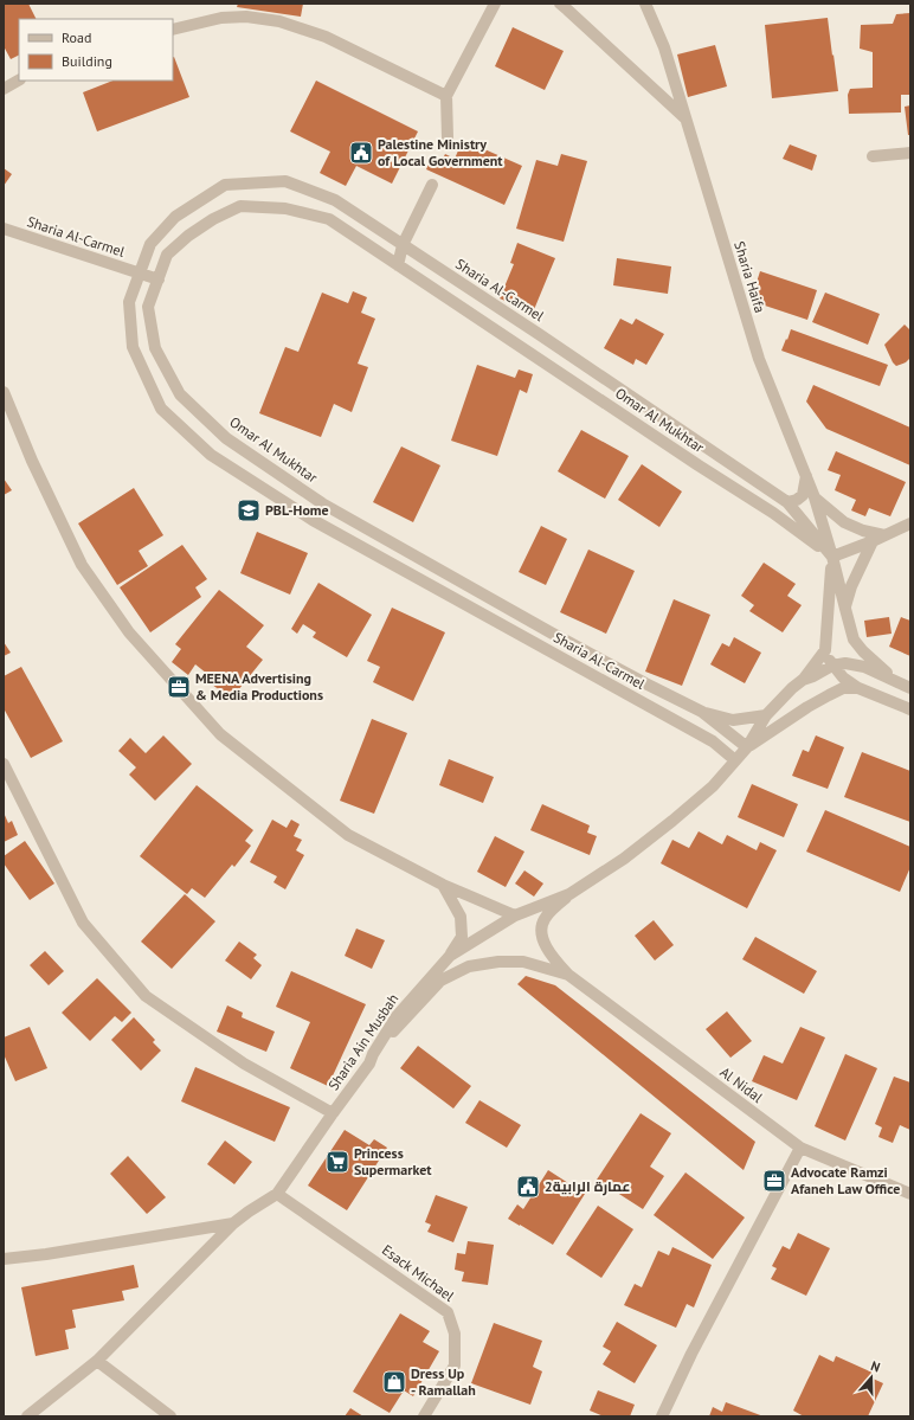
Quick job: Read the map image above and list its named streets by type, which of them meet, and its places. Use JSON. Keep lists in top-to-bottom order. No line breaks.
{"streets":{"street":["Sharia Al-Carmel","Sharia Haifa","Omar Al Mukhtar","Sharia Ain Musbah","Al Nidal","Esack Michael"]},"crossings":[["Sharia Al-Carmel","Sharia Haifa"],["Sharia Al-Carmel","Omar Al Mukhtar"],["Sharia Al-Carmel","Sharia Ain Musbah"],["Sharia Haifa","Omar Al Mukhtar"],["Sharia Haifa","Sharia Ain Musbah"],["Omar Al Mukhtar","Sharia Ain Musbah"],["Sharia Ain Musbah","Esack Michael"]],"places":{"public building":["Palestine Ministry of Local Government","عمارة الرابية2"],"school or university":["PBL-Home"],"office":["MEENA Advertising & Media Productions","Advocate Ramzi Afaneh Law Office"],"supermarket":["Princess Supermarket"],"shop":["Dress Up - Ramallah"]},"legend":["Road","Building"],"north":"top"}
